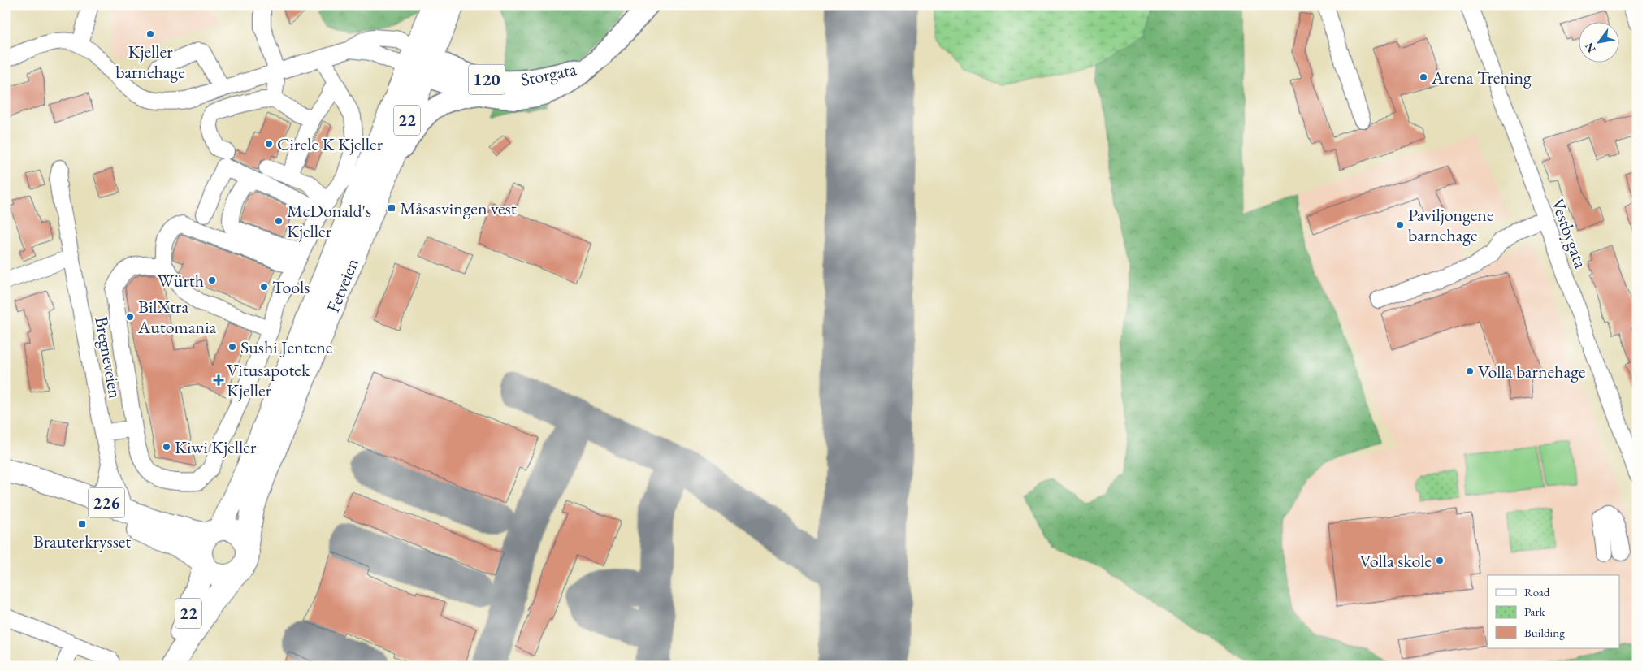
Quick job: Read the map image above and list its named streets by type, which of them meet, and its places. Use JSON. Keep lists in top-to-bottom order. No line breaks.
{"streets":{"highway":["22","Fetveien","226"],"main road":["Storgata","120"],"street":["Vestbygata","Bregneveien"]},"crossings":[["Storgata","Fetveien"],["22","Fetveien"],["22","226"],["Fetveien","226"],["Bregneveien","226"]],"places":{"other":["Kjeller barnehage","Arena Trening","Circle K Kjeller","McDonald's Kjeller","Paviljongene barnehage","Würth","Tools","BilXtra Automania","Sushi Jentene","Volla barnehage","Kiwi Kjeller","Volla skole"],"transit":["Måsasvingen vest","Brauterkrysset"],"health":["Vitusapotek Kjeller"]},"legend":["Road","Park","Building"],"north":"bottom left"}
